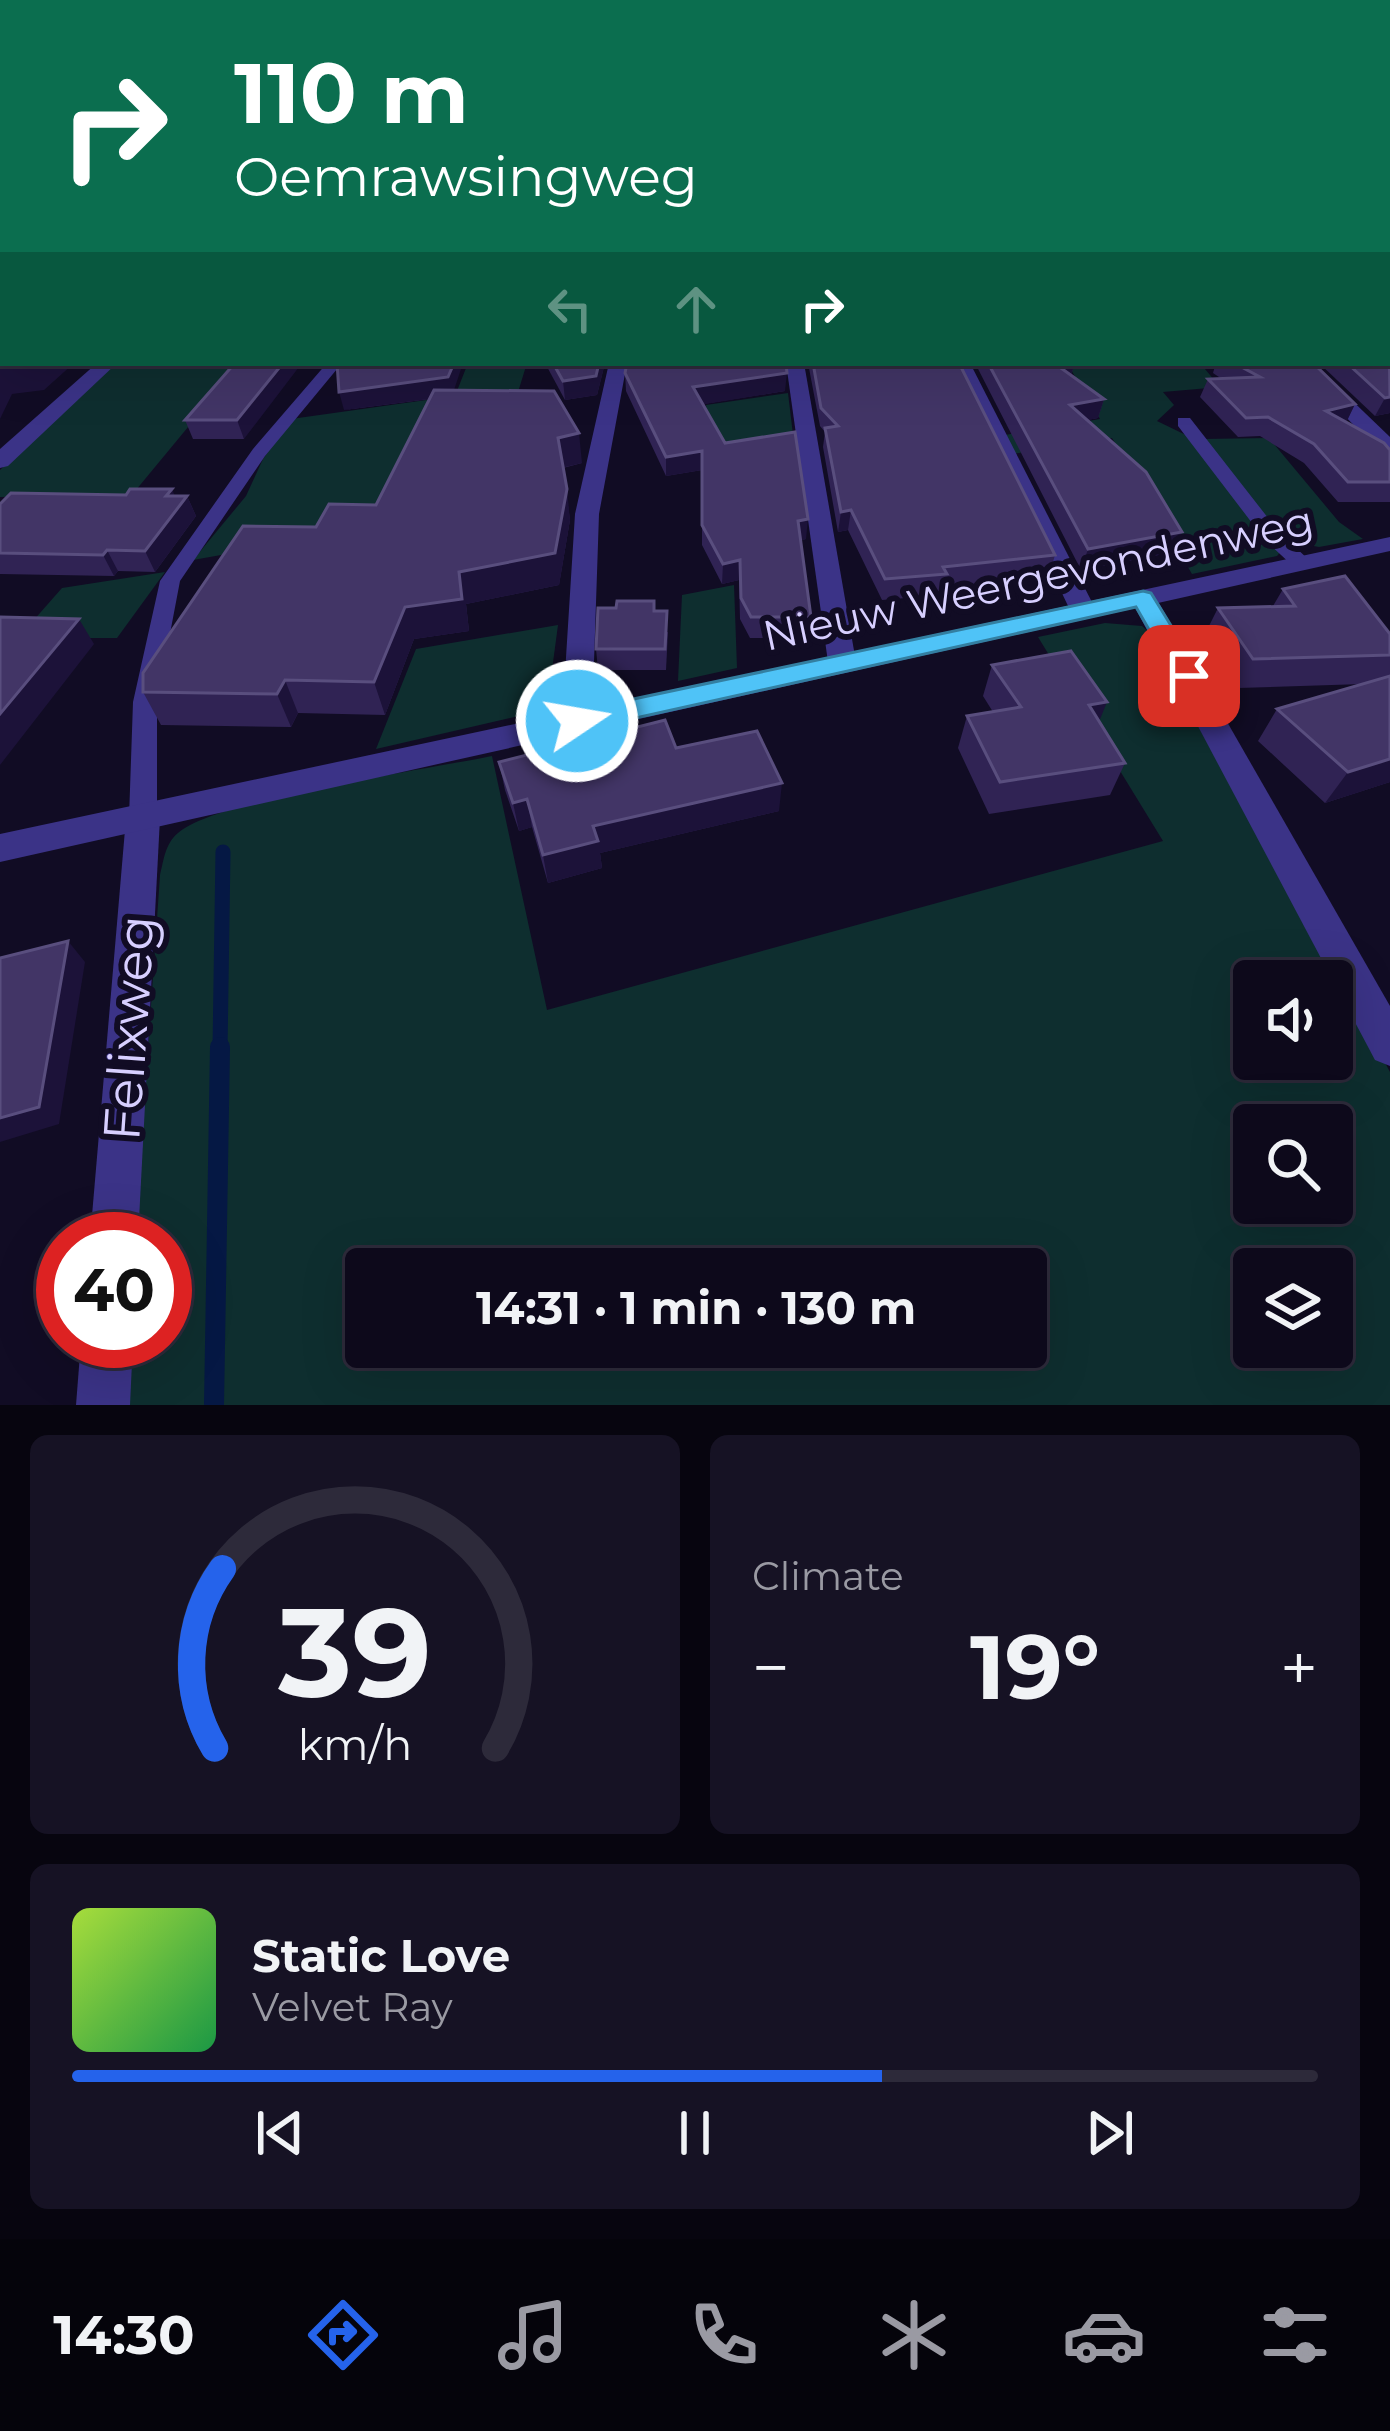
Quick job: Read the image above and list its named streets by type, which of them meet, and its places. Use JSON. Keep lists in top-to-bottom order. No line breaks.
{"streets":{"street":["Nieuw Weergevondenweg","Felixweg"]},"crossings":[["Nieuw Weergevondenweg","Felixweg"]],"page":{"turn":["110 m","Oemrawsingweg"],"limit":"40","trip":"14:31 · 1 min · 130 m","tile":"Climate","heat":["−","19°","+"],"song":["Static Love","Velvet Ray"],"tabs":"14:30","gauge":["39","km/h"]}}
